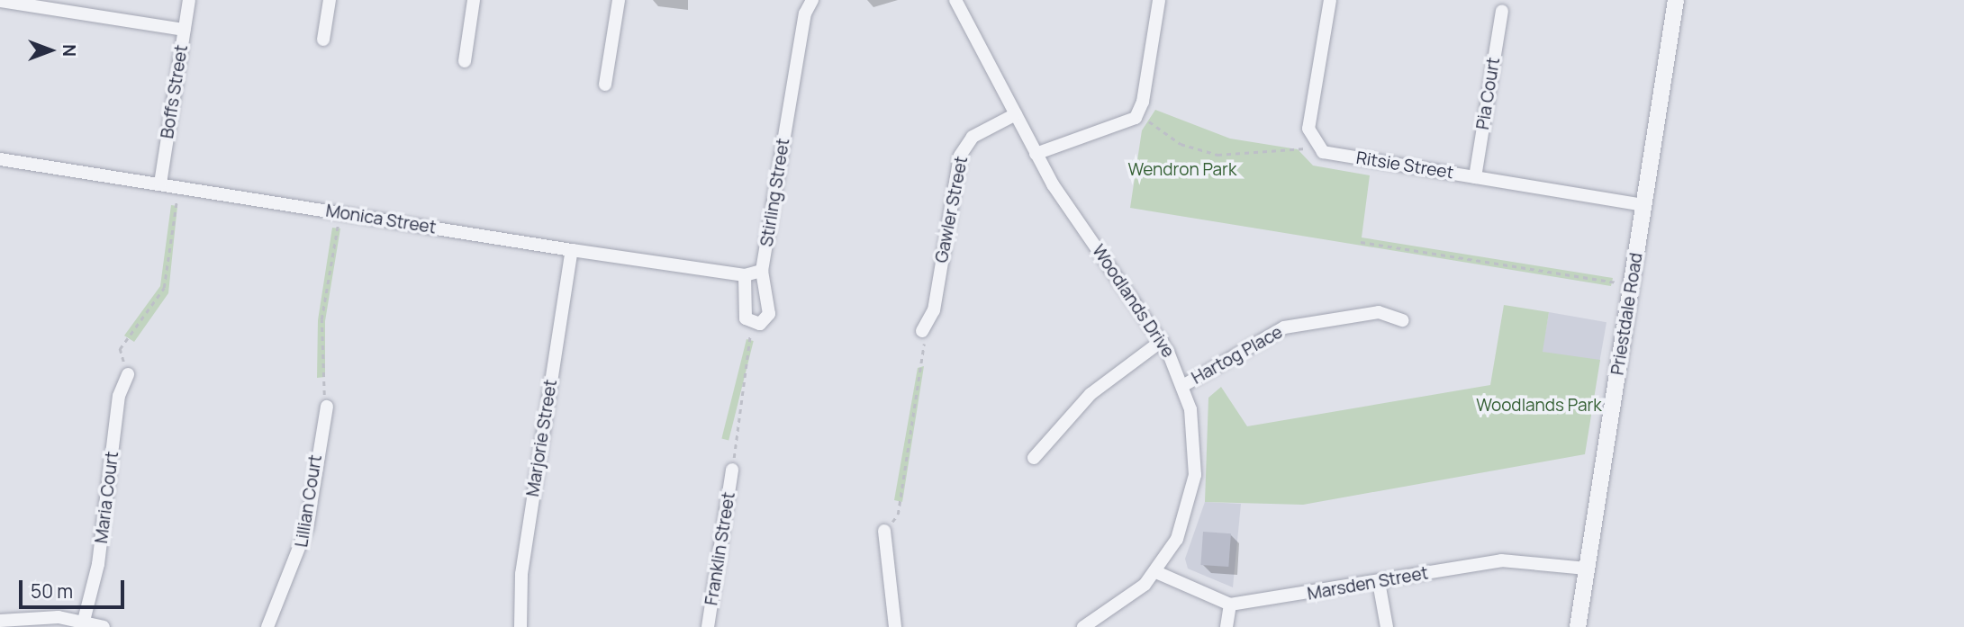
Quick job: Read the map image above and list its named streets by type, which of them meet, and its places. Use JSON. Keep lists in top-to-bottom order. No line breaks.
{"streets":{"street":["Boffs Street","Pia Court","Ritsie Street","Stirling Street","Gawler Street","Monica Street","Woodlands Drive","Priestdale Road","Hartog Place","Marjorie Street","Maria Court","Lillian Court","Franklin Street","Marsden Street"]},"crossings":[["Boffs Street","Monica Street"],["Pia Court","Ritsie Street"],["Ritsie Street","Priestdale Road"],["Stirling Street","Monica Street"],["Gawler Street","Woodlands Drive"],["Monica Street","Marjorie Street"],["Woodlands Drive","Hartog Place"],["Priestdale Road","Marsden Street"]],"parks":["Wendron Park","Woodlands Park"],"scale_bar":"50 m","north":"right"}
